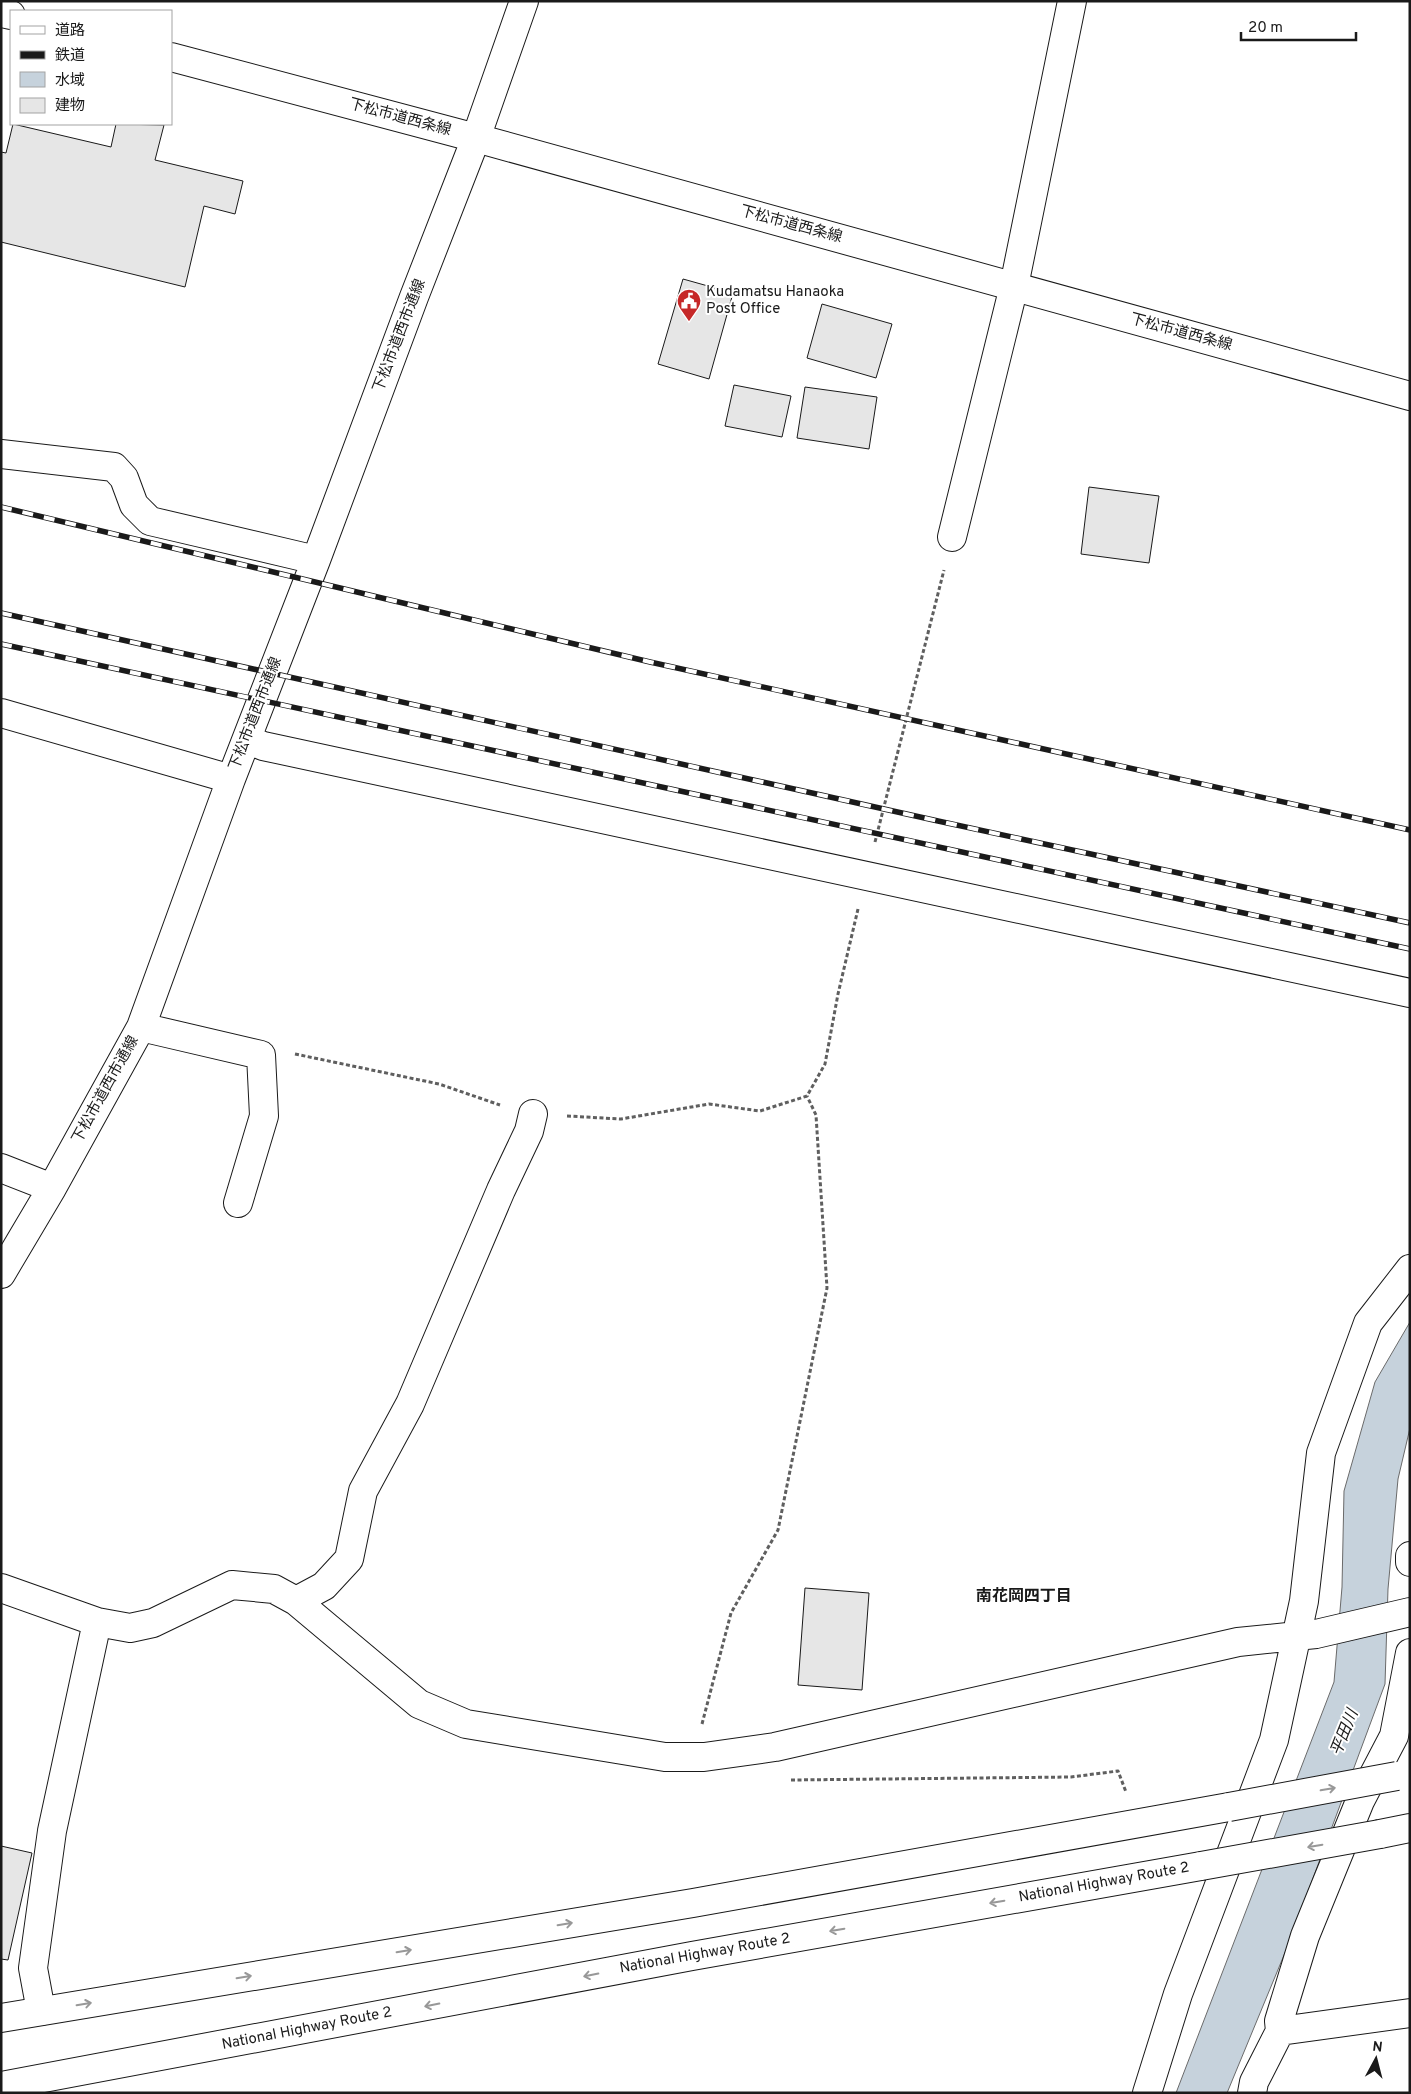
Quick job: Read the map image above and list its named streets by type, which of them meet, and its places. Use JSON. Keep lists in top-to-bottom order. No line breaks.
{"streets":{"main road":["下松市道西条線","下松市道西市通線","National Highway Route 2"]},"crossings":[["下松市道西条線","下松市道西市通線"]],"districts":["南花岡四丁目"],"water":["平田川"],"places":{"public building":["Kudamatsu Hanaoka Post Office"]},"legend":["道路","鉄道","水域","建物"],"scale_bar":"20 m","north":"top"}
